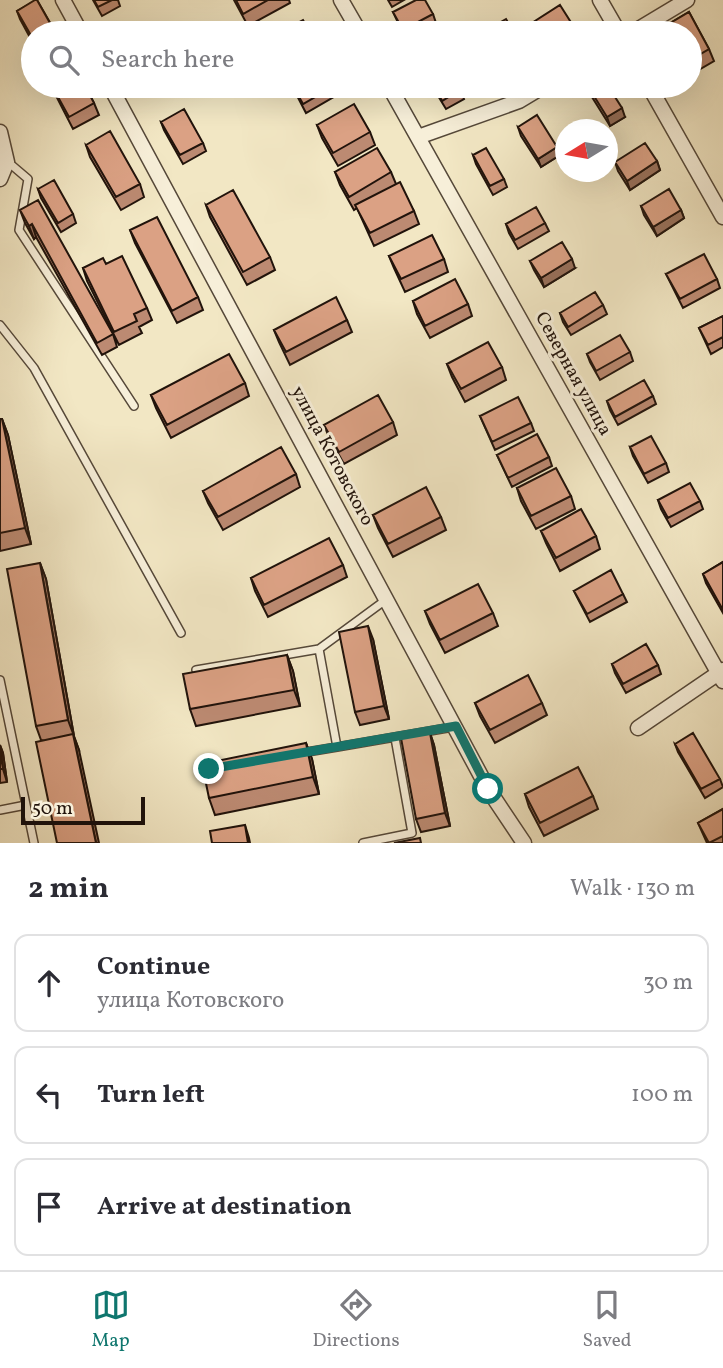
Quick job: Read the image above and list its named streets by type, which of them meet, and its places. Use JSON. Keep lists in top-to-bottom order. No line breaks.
{"streets":{"street":["Северная улица","улица Котовского"]},"scale_bar":"50 m","north":"left","page":{"search":"Search here","scale":"50 m","heading":["2 min","Walk · 130 m"],"list":[["Continue","улица Котовского","30 m"],["Turn left","100 m"],"Arrive at destination"],"nav":["Map","Directions","Saved"]}}
